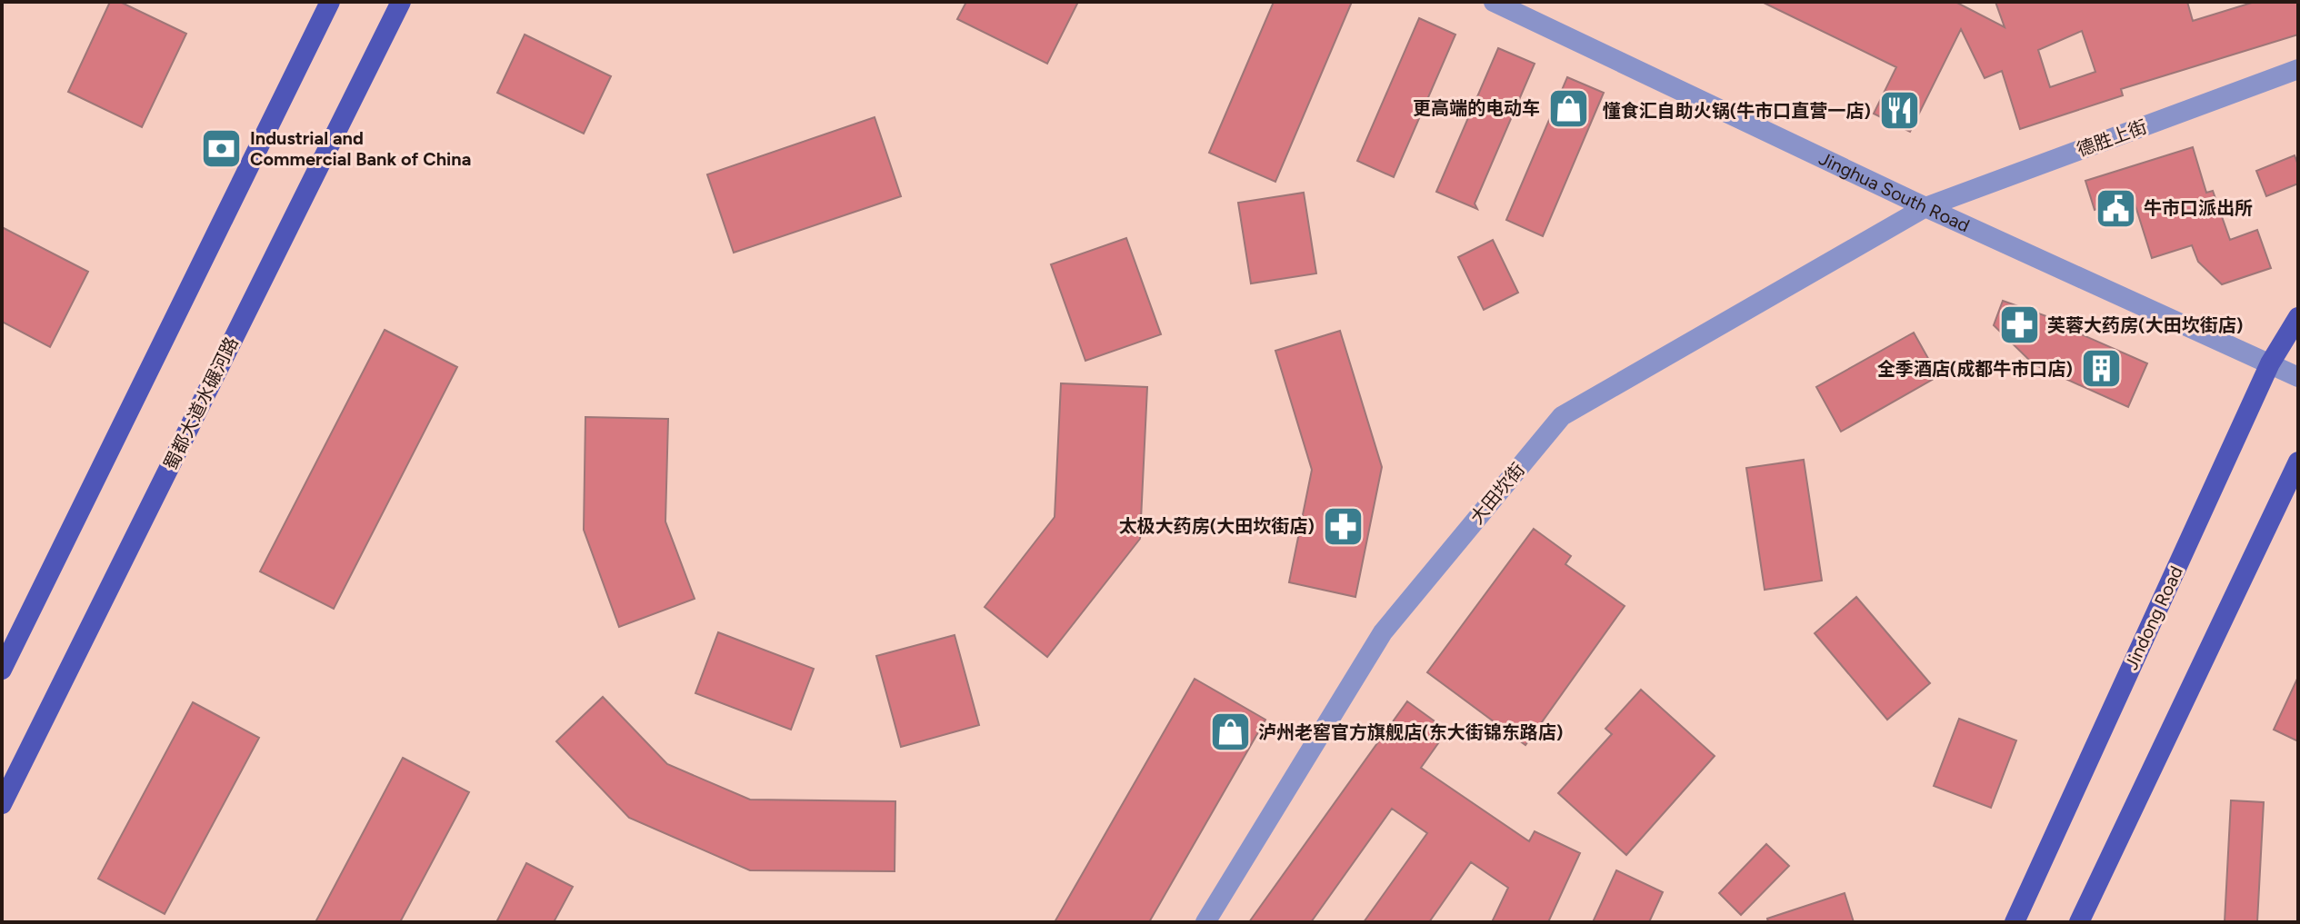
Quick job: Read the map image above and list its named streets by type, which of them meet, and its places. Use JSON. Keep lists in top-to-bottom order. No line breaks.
{"streets":{"main road":["蜀都大道水碾河路","Jindong Road"],"street":["德胜上街","Jinghua South Road","大田坎街"]},"crossings":[["德胜上街","Jinghua South Road"],["德胜上街","大田坎街"],["Jinghua South Road","大田坎街"],["Jinghua South Road","Jindong Road"]],"places":{"shop":["更高端的电动车","泸州老窖官方旗舰店(东大街锦东路店)"],"restaurant":["懂食汇自助火锅(牛市口直营一店)"],"bank":["Industrial and Commercial Bank of China"],"public building":["牛市口派出所"],"pharmacy":["芙蓉大药房(大田坎街店)","太极大药房(大田坎街店)"],"building":["全季酒店(成都牛市口店)"]}}
